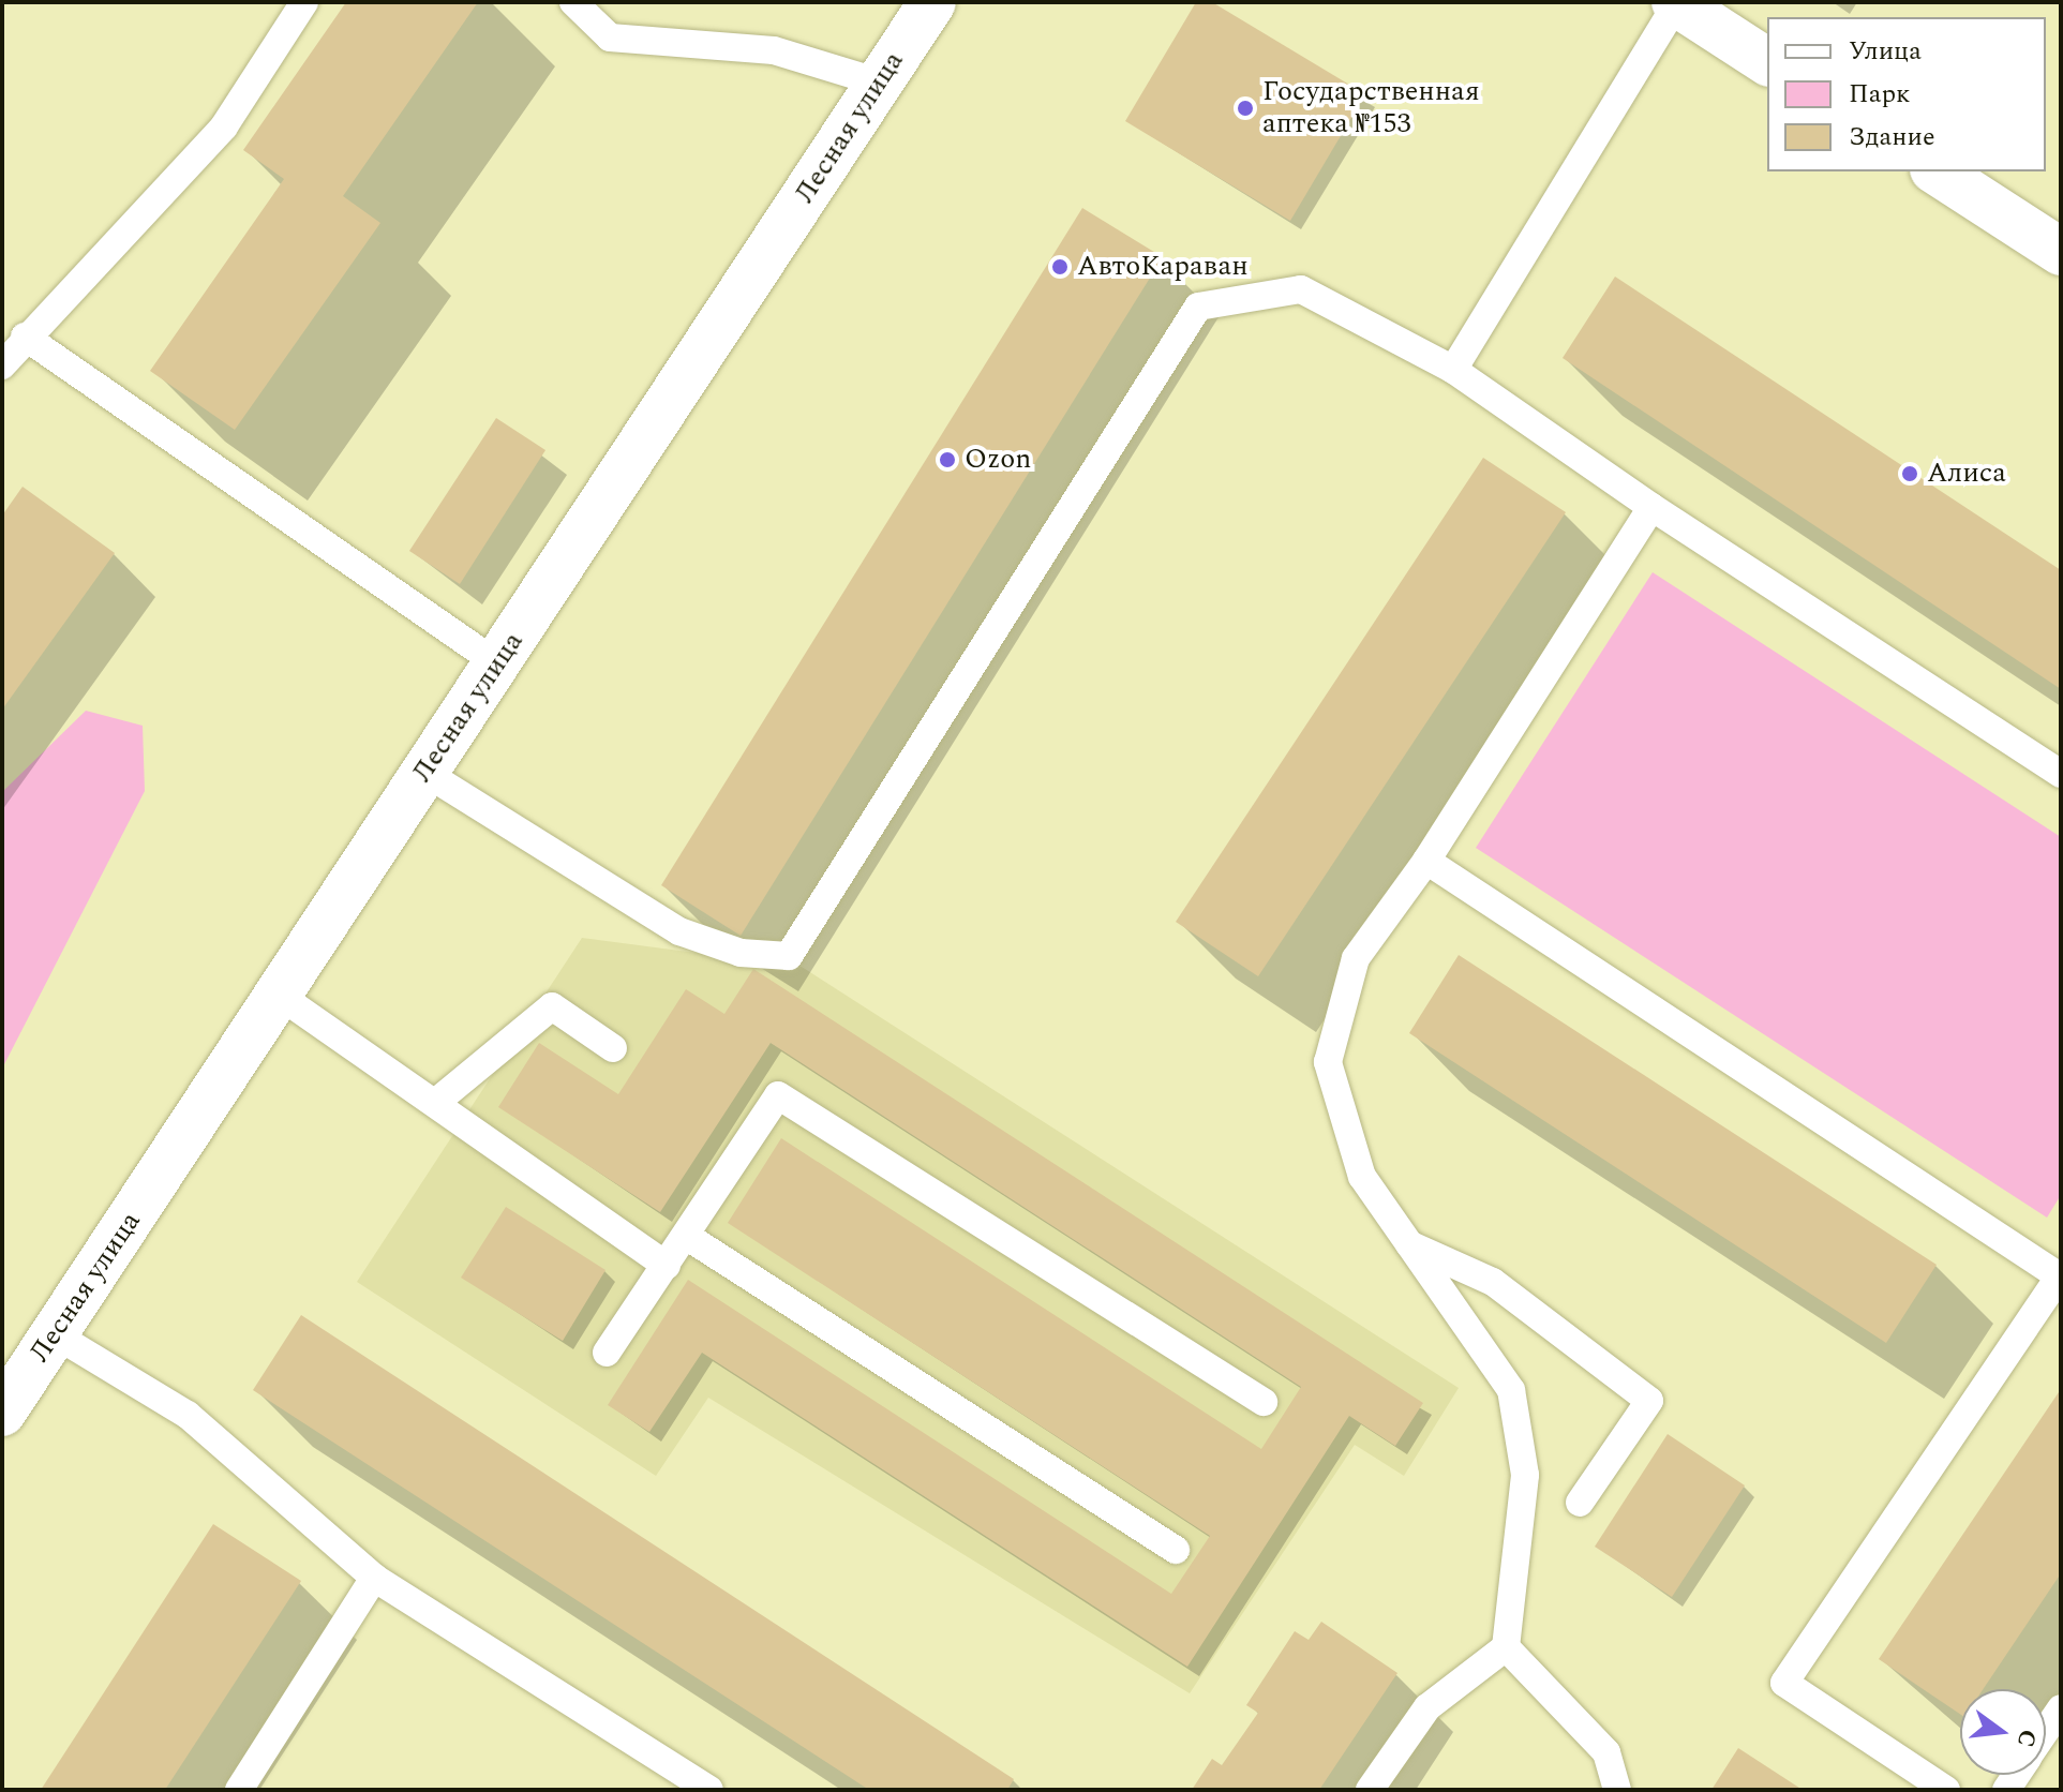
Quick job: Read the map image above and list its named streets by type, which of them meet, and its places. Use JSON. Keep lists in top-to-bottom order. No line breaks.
{"streets":{"street":["Лесная улица"]},"places":["Государственная аптека №153","АвтоКараван","Ozon","Алиса"],"legend":["Улица","Парк","Здание"],"north":"right"}
